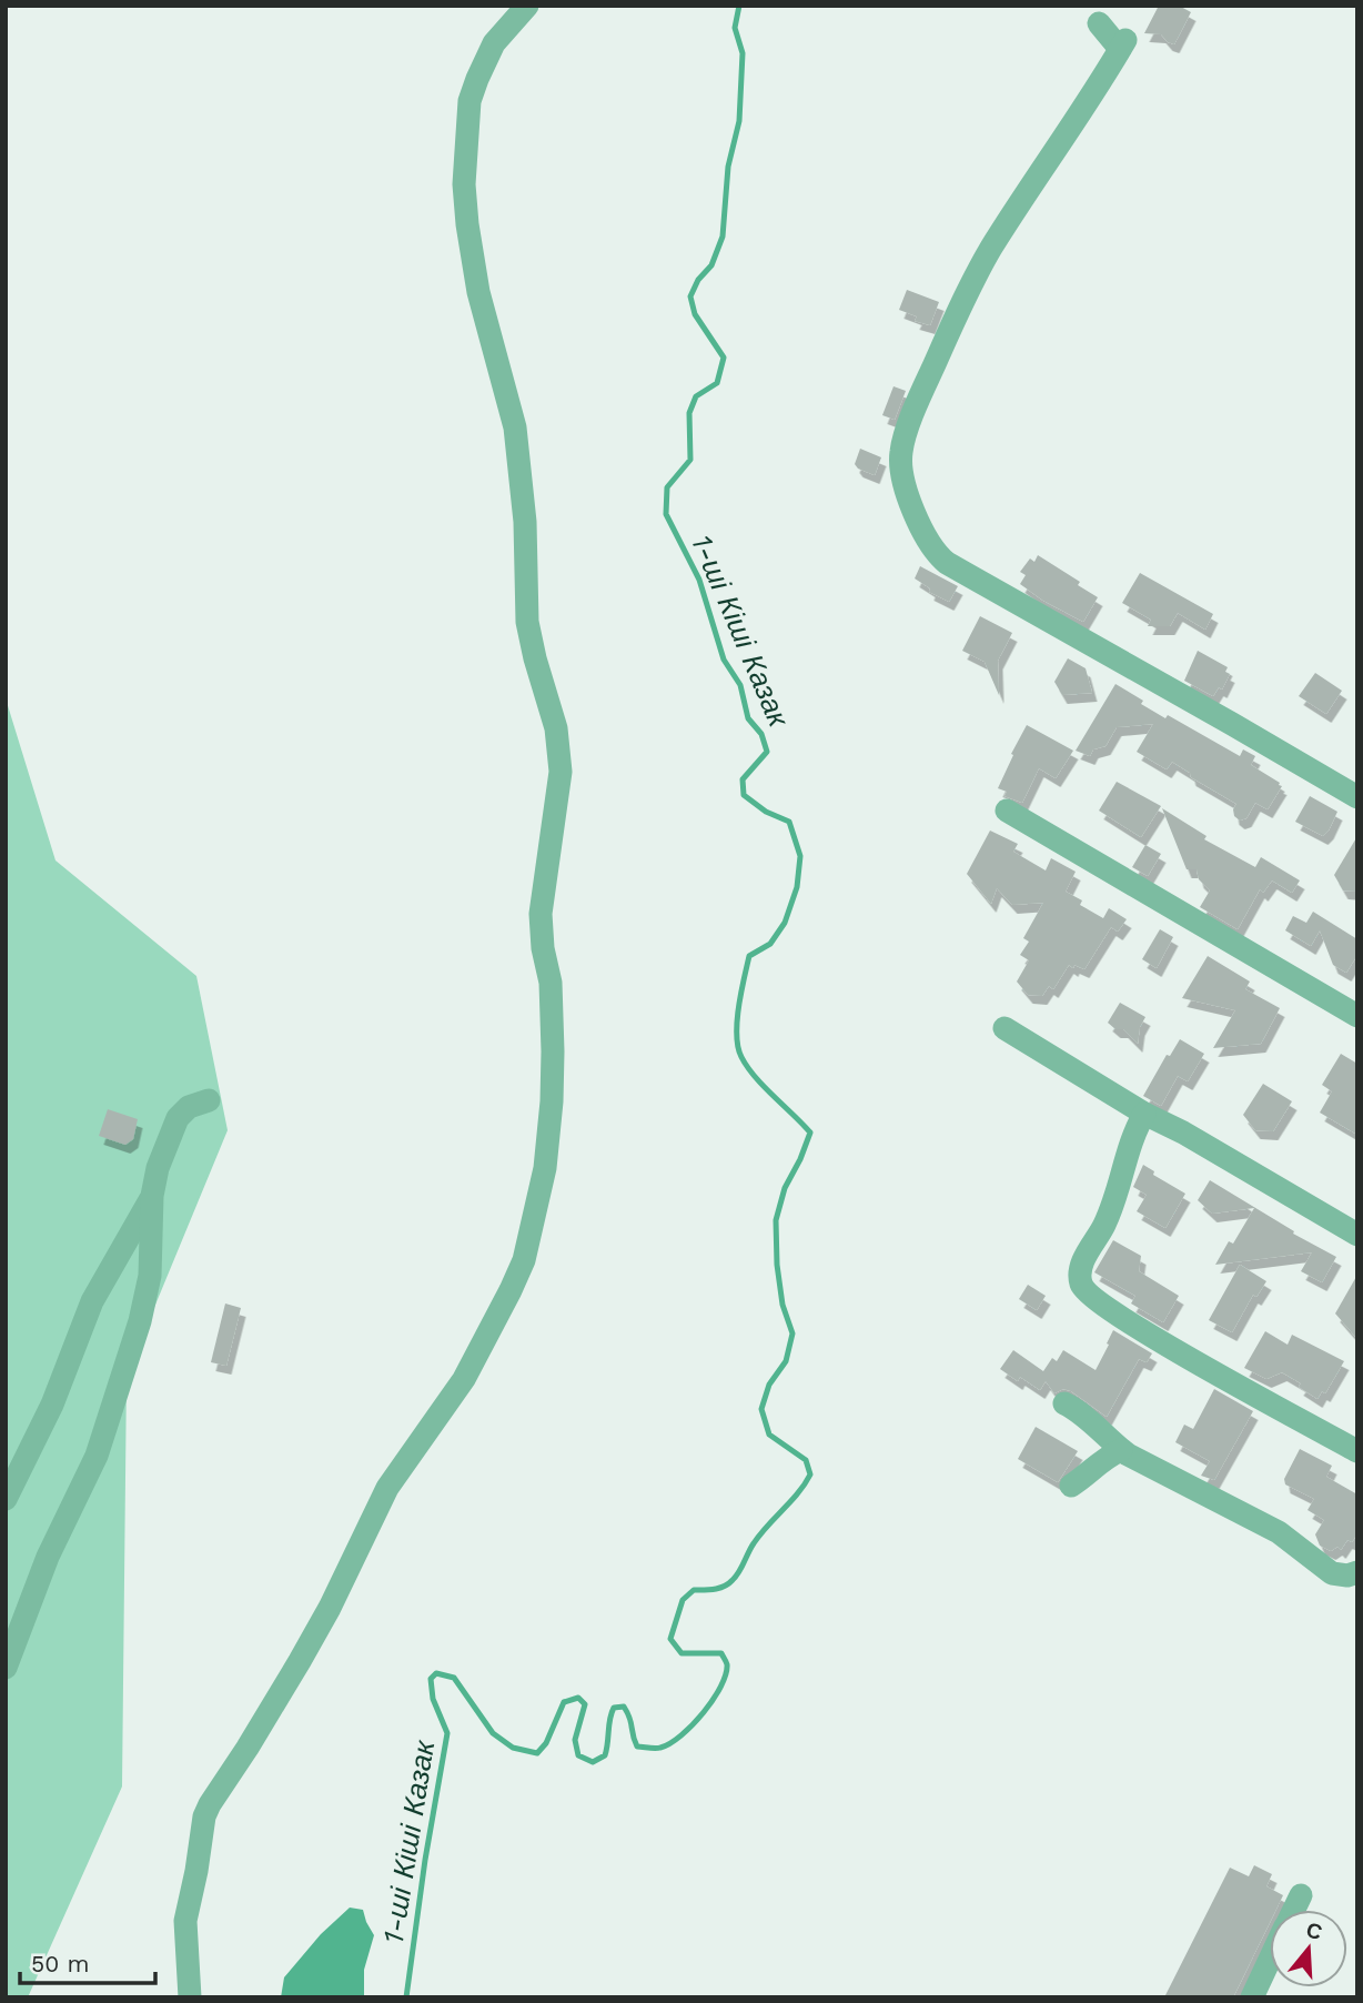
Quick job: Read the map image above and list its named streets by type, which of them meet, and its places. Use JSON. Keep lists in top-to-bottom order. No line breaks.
{"water":["1-ші Кіші Казак"],"scale_bar":"50 m","north":"top"}
